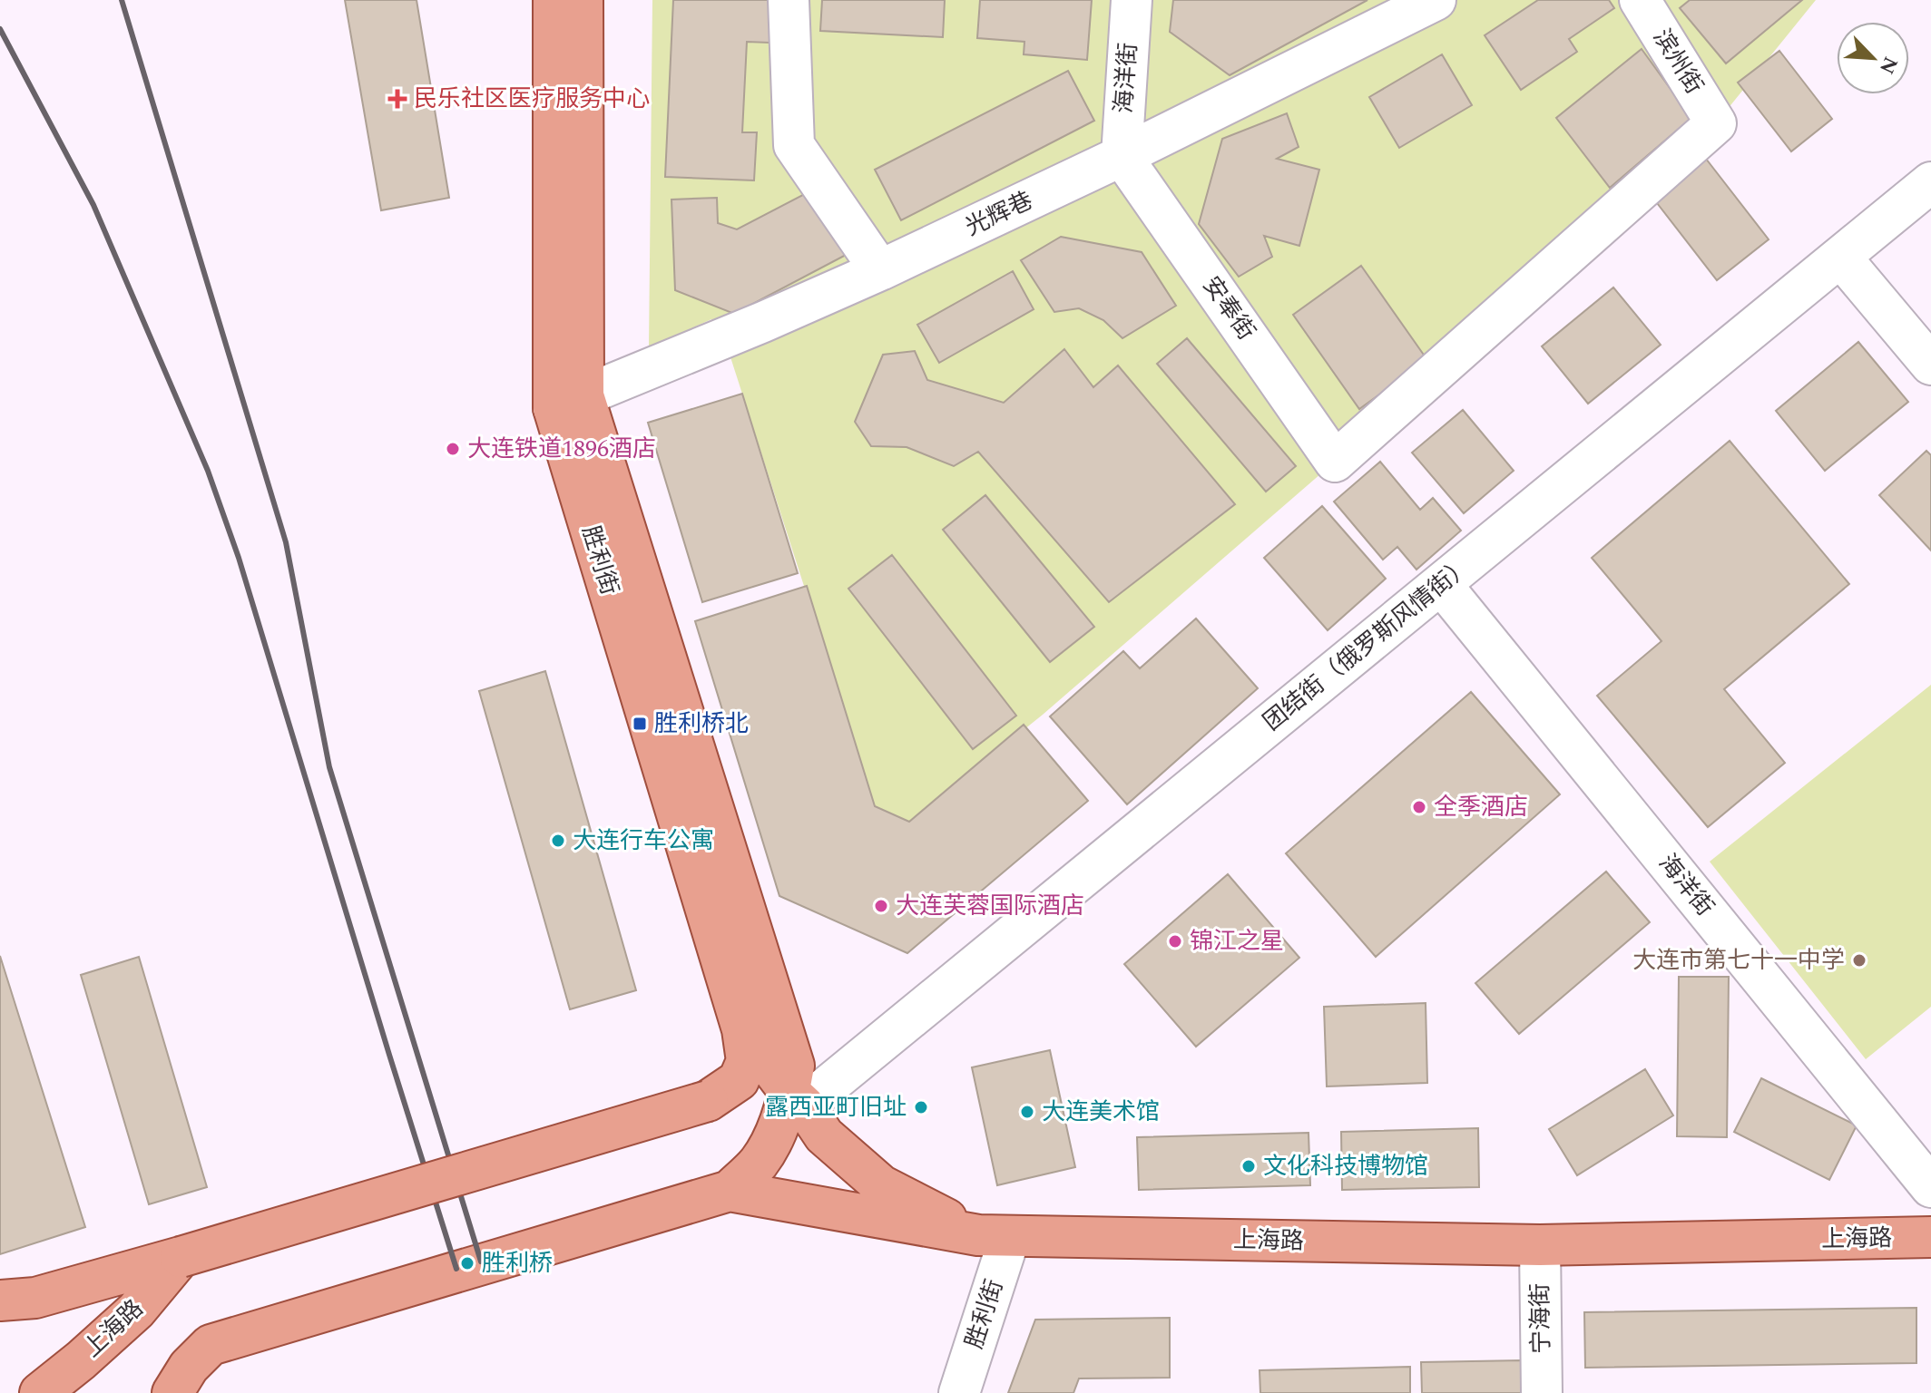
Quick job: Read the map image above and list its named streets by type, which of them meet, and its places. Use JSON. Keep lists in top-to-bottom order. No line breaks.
{"streets":{"main road":["胜利街","上海路"],"street":["滨州街","海洋街","光辉巷","安奉街","团结街（俄罗斯风情街）","宁海街"]},"crossings":[["滨州街","安奉街"],["海洋街","光辉巷"],["海洋街","安奉街"],["海洋街","团结街（俄罗斯风情街）"],["光辉巷","安奉街"],["光辉巷","胜利街"],["胜利街","团结街（俄罗斯风情街）"],["胜利街","上海路"],["上海路","宁海街"]],"places":{"health":["民乐社区医疗服务中心"],"other":["大连铁道1896酒店","全季酒店","大连行车公寓","大连芙蓉国际酒店","锦江之星","大连市第七十一中学","露西亚町旧址","大连美术馆","文化科技博物馆","胜利桥"],"transit":["胜利桥北"]},"north":"bottom right"}
